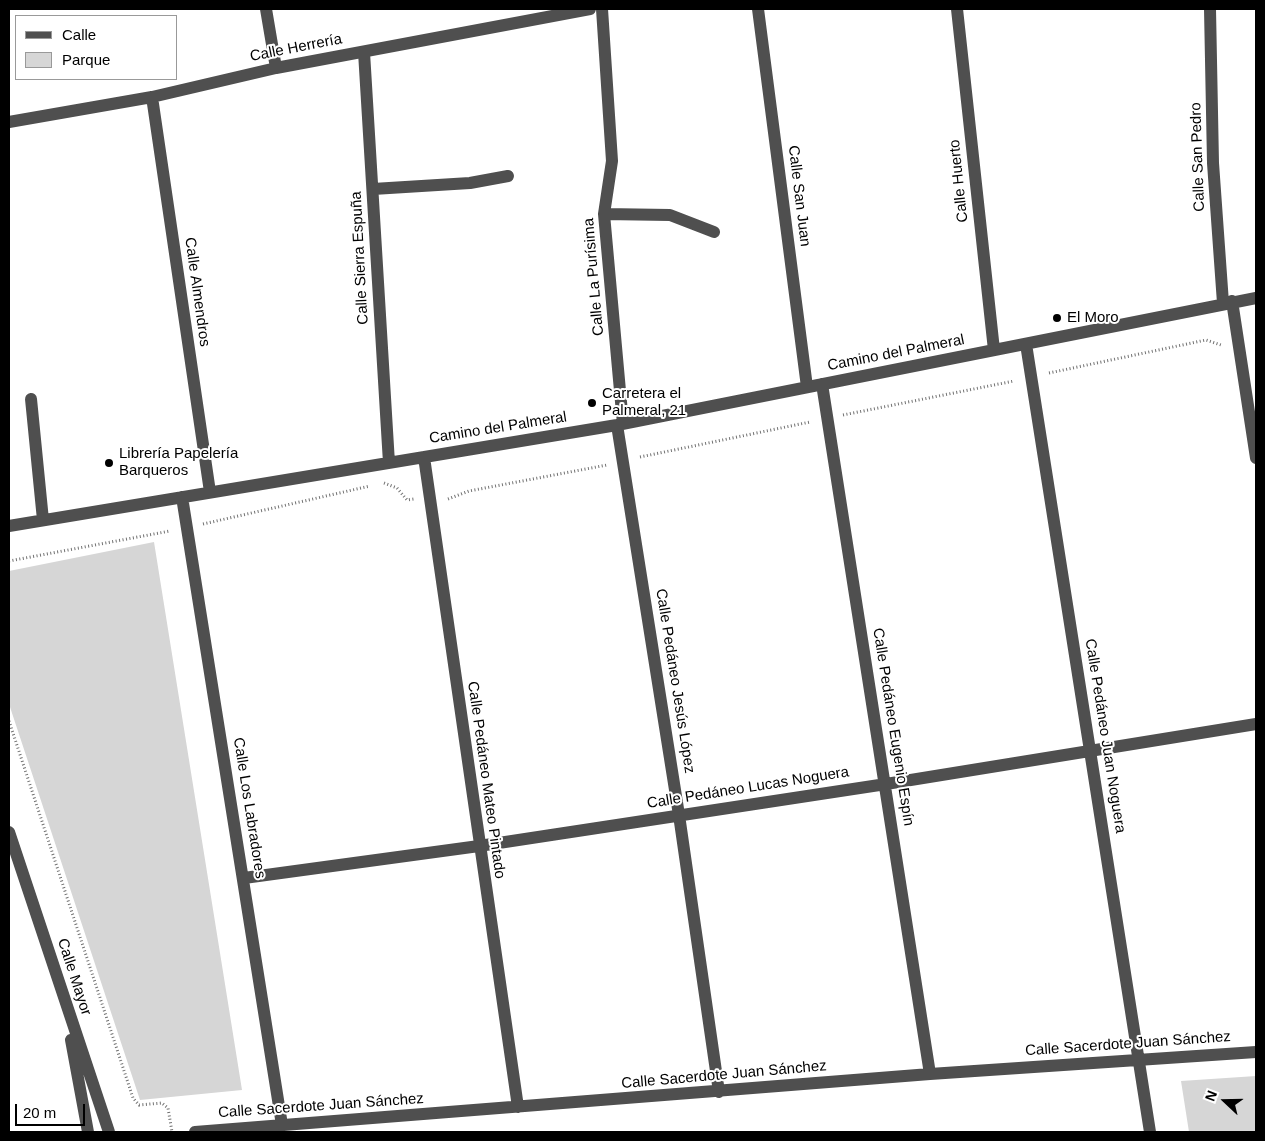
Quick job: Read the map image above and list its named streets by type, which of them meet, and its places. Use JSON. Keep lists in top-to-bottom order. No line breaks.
{"streets":{"street":["Calle Herrería","Calle San Pedro","Calle Huerto","Calle San Juan","Calle Sierra Espuña","Calle La Purísima","Calle Almendros","Camino del Palmeral","Calle Pedáneo Jesús López","Calle Pedáneo Eugenio Espín","Calle Pedáneo Juan Noguera","Calle Pedáneo Mateo Pintado","Calle Pedáneo Lucas Noguera","Calle Los Labradores","Calle Mayor","Calle Sacerdote Juan Sánchez"]},"crossings":[["Calle Herrería","Calle Sierra Espuña"],["Calle Herrería","Calle Almendros"],["Calle San Pedro","Camino del Palmeral"],["Calle Huerto","Camino del Palmeral"],["Calle San Juan","Camino del Palmeral"],["Calle Sierra Espuña","Camino del Palmeral"],["Calle La Purísima","Camino del Palmeral"],["Calle La Purísima","Calle Pedáneo Jesús López"],["Calle Almendros","Camino del Palmeral"],["Camino del Palmeral","Calle Pedáneo Jesús López"],["Camino del Palmeral","Calle Pedáneo Eugenio Espín"],["Camino del Palmeral","Calle Pedáneo Juan Noguera"],["Camino del Palmeral","Calle Pedáneo Mateo Pintado"],["Camino del Palmeral","Calle Los Labradores"],["Calle Pedáneo Jesús López","Calle Pedáneo Lucas Noguera"],["Calle Pedáneo Jesús López","Calle Sacerdote Juan Sánchez"],["Calle Pedáneo Eugenio Espín","Calle Pedáneo Lucas Noguera"],["Calle Pedáneo Eugenio Espín","Calle Sacerdote Juan Sánchez"],["Calle Pedáneo Juan Noguera","Calle Pedáneo Lucas Noguera"],["Calle Pedáneo Juan Noguera","Calle Sacerdote Juan Sánchez"],["Calle Pedáneo Mateo Pintado","Calle Pedáneo Lucas Noguera"],["Calle Pedáneo Mateo Pintado","Calle Sacerdote Juan Sánchez"],["Calle Pedáneo Lucas Noguera","Calle Los Labradores"],["Calle Los Labradores","Calle Sacerdote Juan Sánchez"]],"places":["El Moro","Carretera el Palmeral, 21","Librería Papelería Barqueros"],"legend":["Calle","Parque"],"scale_bar":"20 m","north":"left"}
